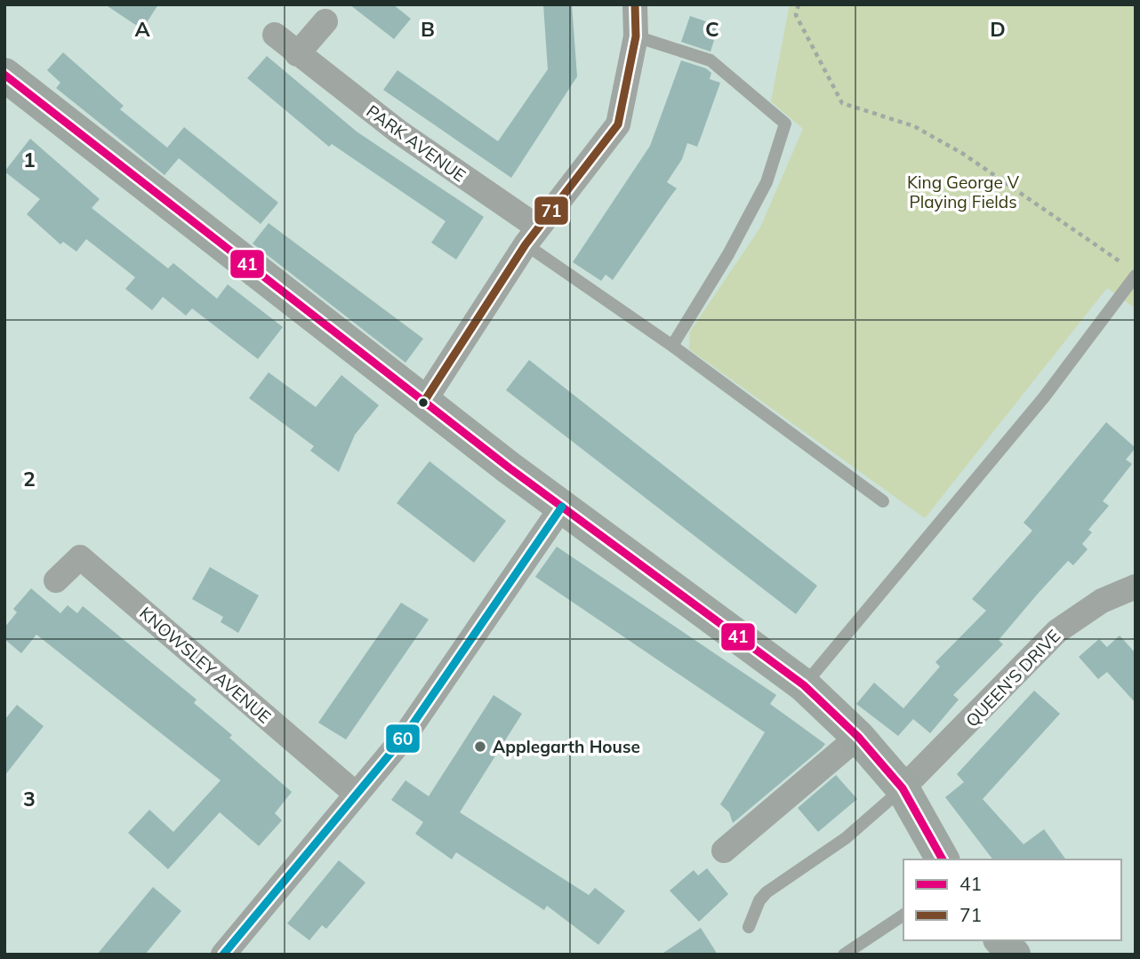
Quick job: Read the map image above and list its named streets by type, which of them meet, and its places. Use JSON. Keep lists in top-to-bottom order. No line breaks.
{"streets":{"street":["PARK AVENUE","KNOWSLEY AVENUE","QUEEN'S DRIVE"]},"parks":["King George V Playing Fields"],"places":["Applegarth House"],"lines":["transit line 71","transit line 41","transit line 60"],"legend":["41","71"],"grid":{"columns":["A","B","C","D"],"rows":["1","2","3"]}}
